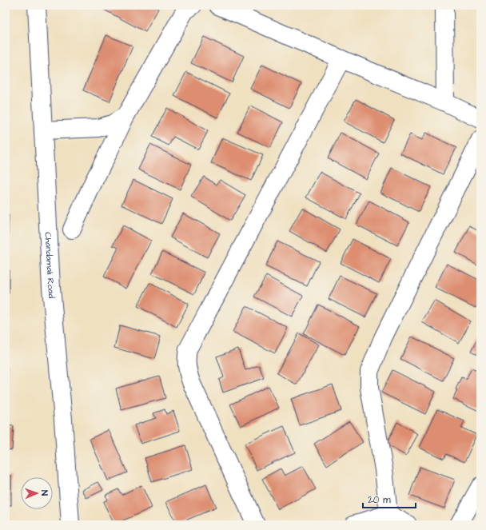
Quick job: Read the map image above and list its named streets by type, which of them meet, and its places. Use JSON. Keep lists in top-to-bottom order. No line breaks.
{"streets":{"street":["Chandamali Road"]},"scale_bar":"20 m","north":"right"}
